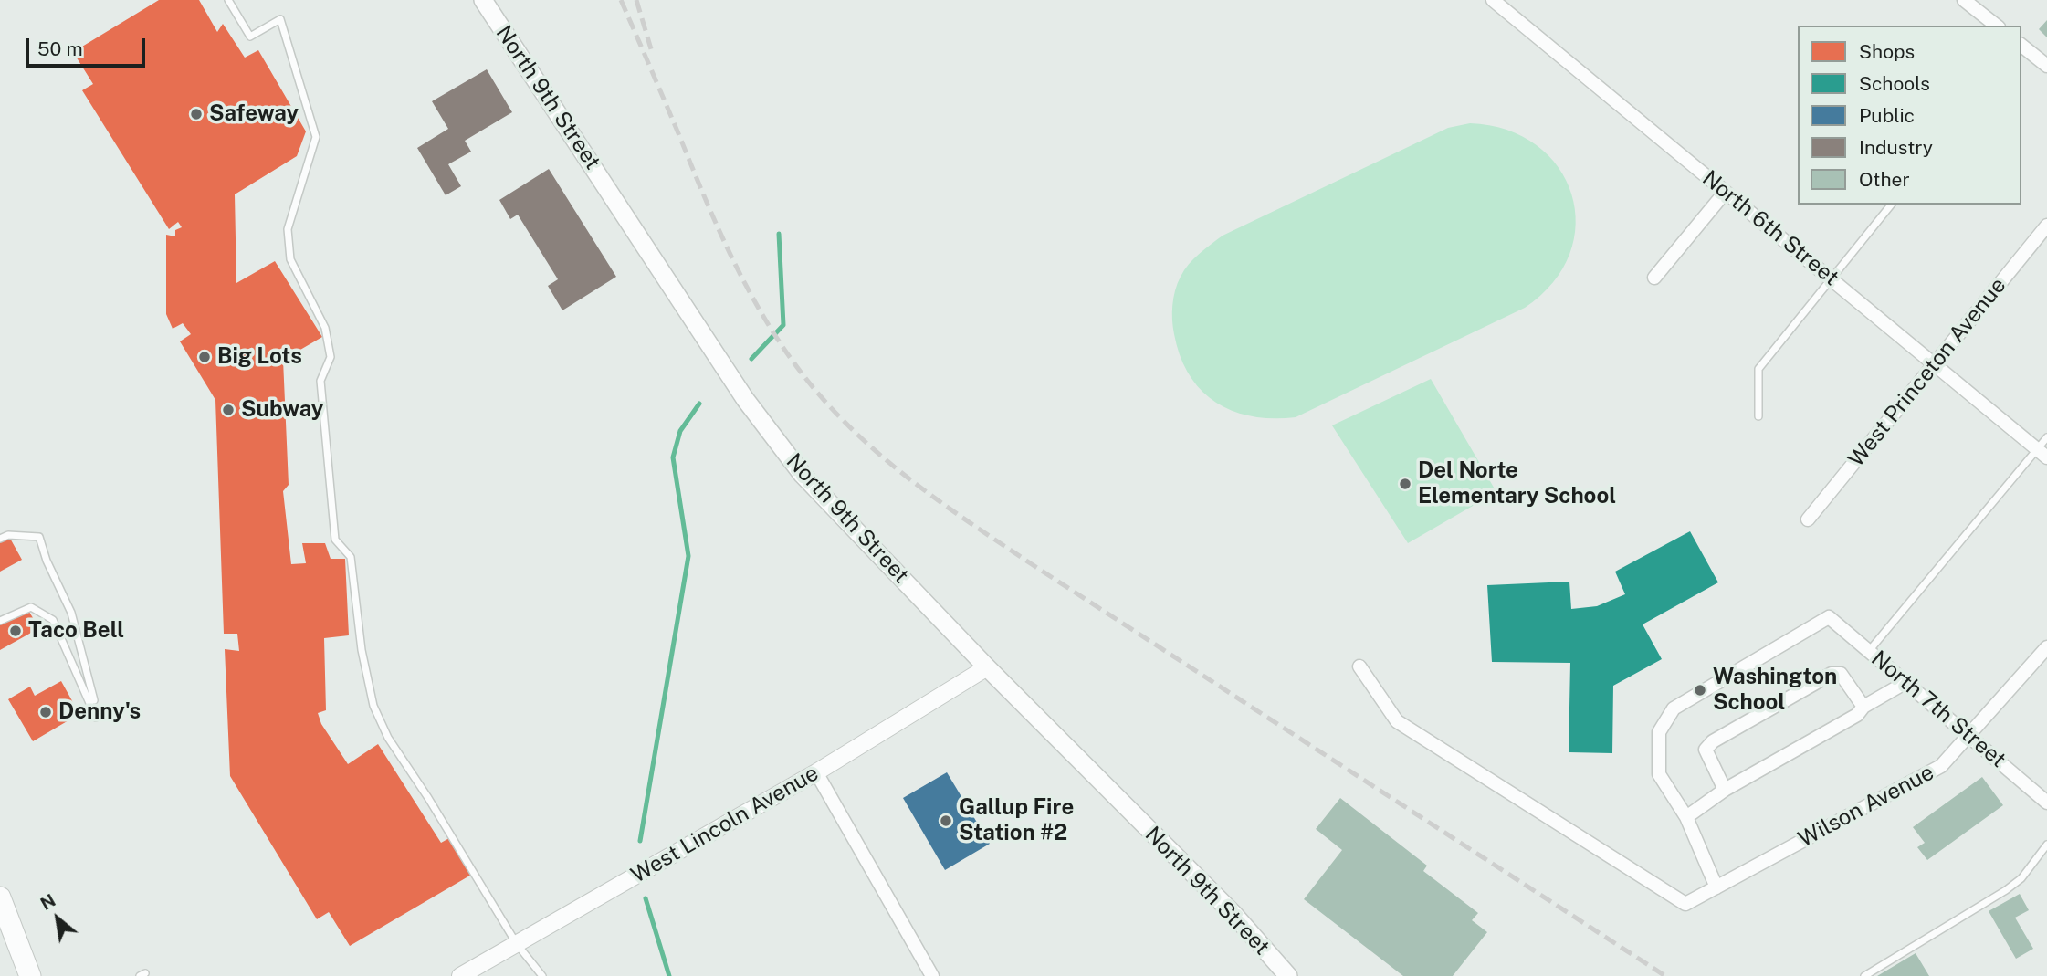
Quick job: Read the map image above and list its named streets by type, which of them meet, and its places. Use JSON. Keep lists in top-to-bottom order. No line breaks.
{"streets":{"main road":["North 9th Street"],"street":["North 6th Street","West Princeton Avenue","North 7th Street","Wilson Avenue","West Lincoln Avenue"]},"crossings":[["North 9th Street","West Lincoln Avenue"],["North 6th Street","West Princeton Avenue"],["North 7th Street","Wilson Avenue"]],"places":["Safeway","Big Lots","Subway","Del Norte Elementary School","Taco Bell","Washington School","Denny's","Gallup Fire Station #2"],"legend":["Shops","Schools","Public","Industry","Other"],"scale_bar":"50 m","north":"top left"}
